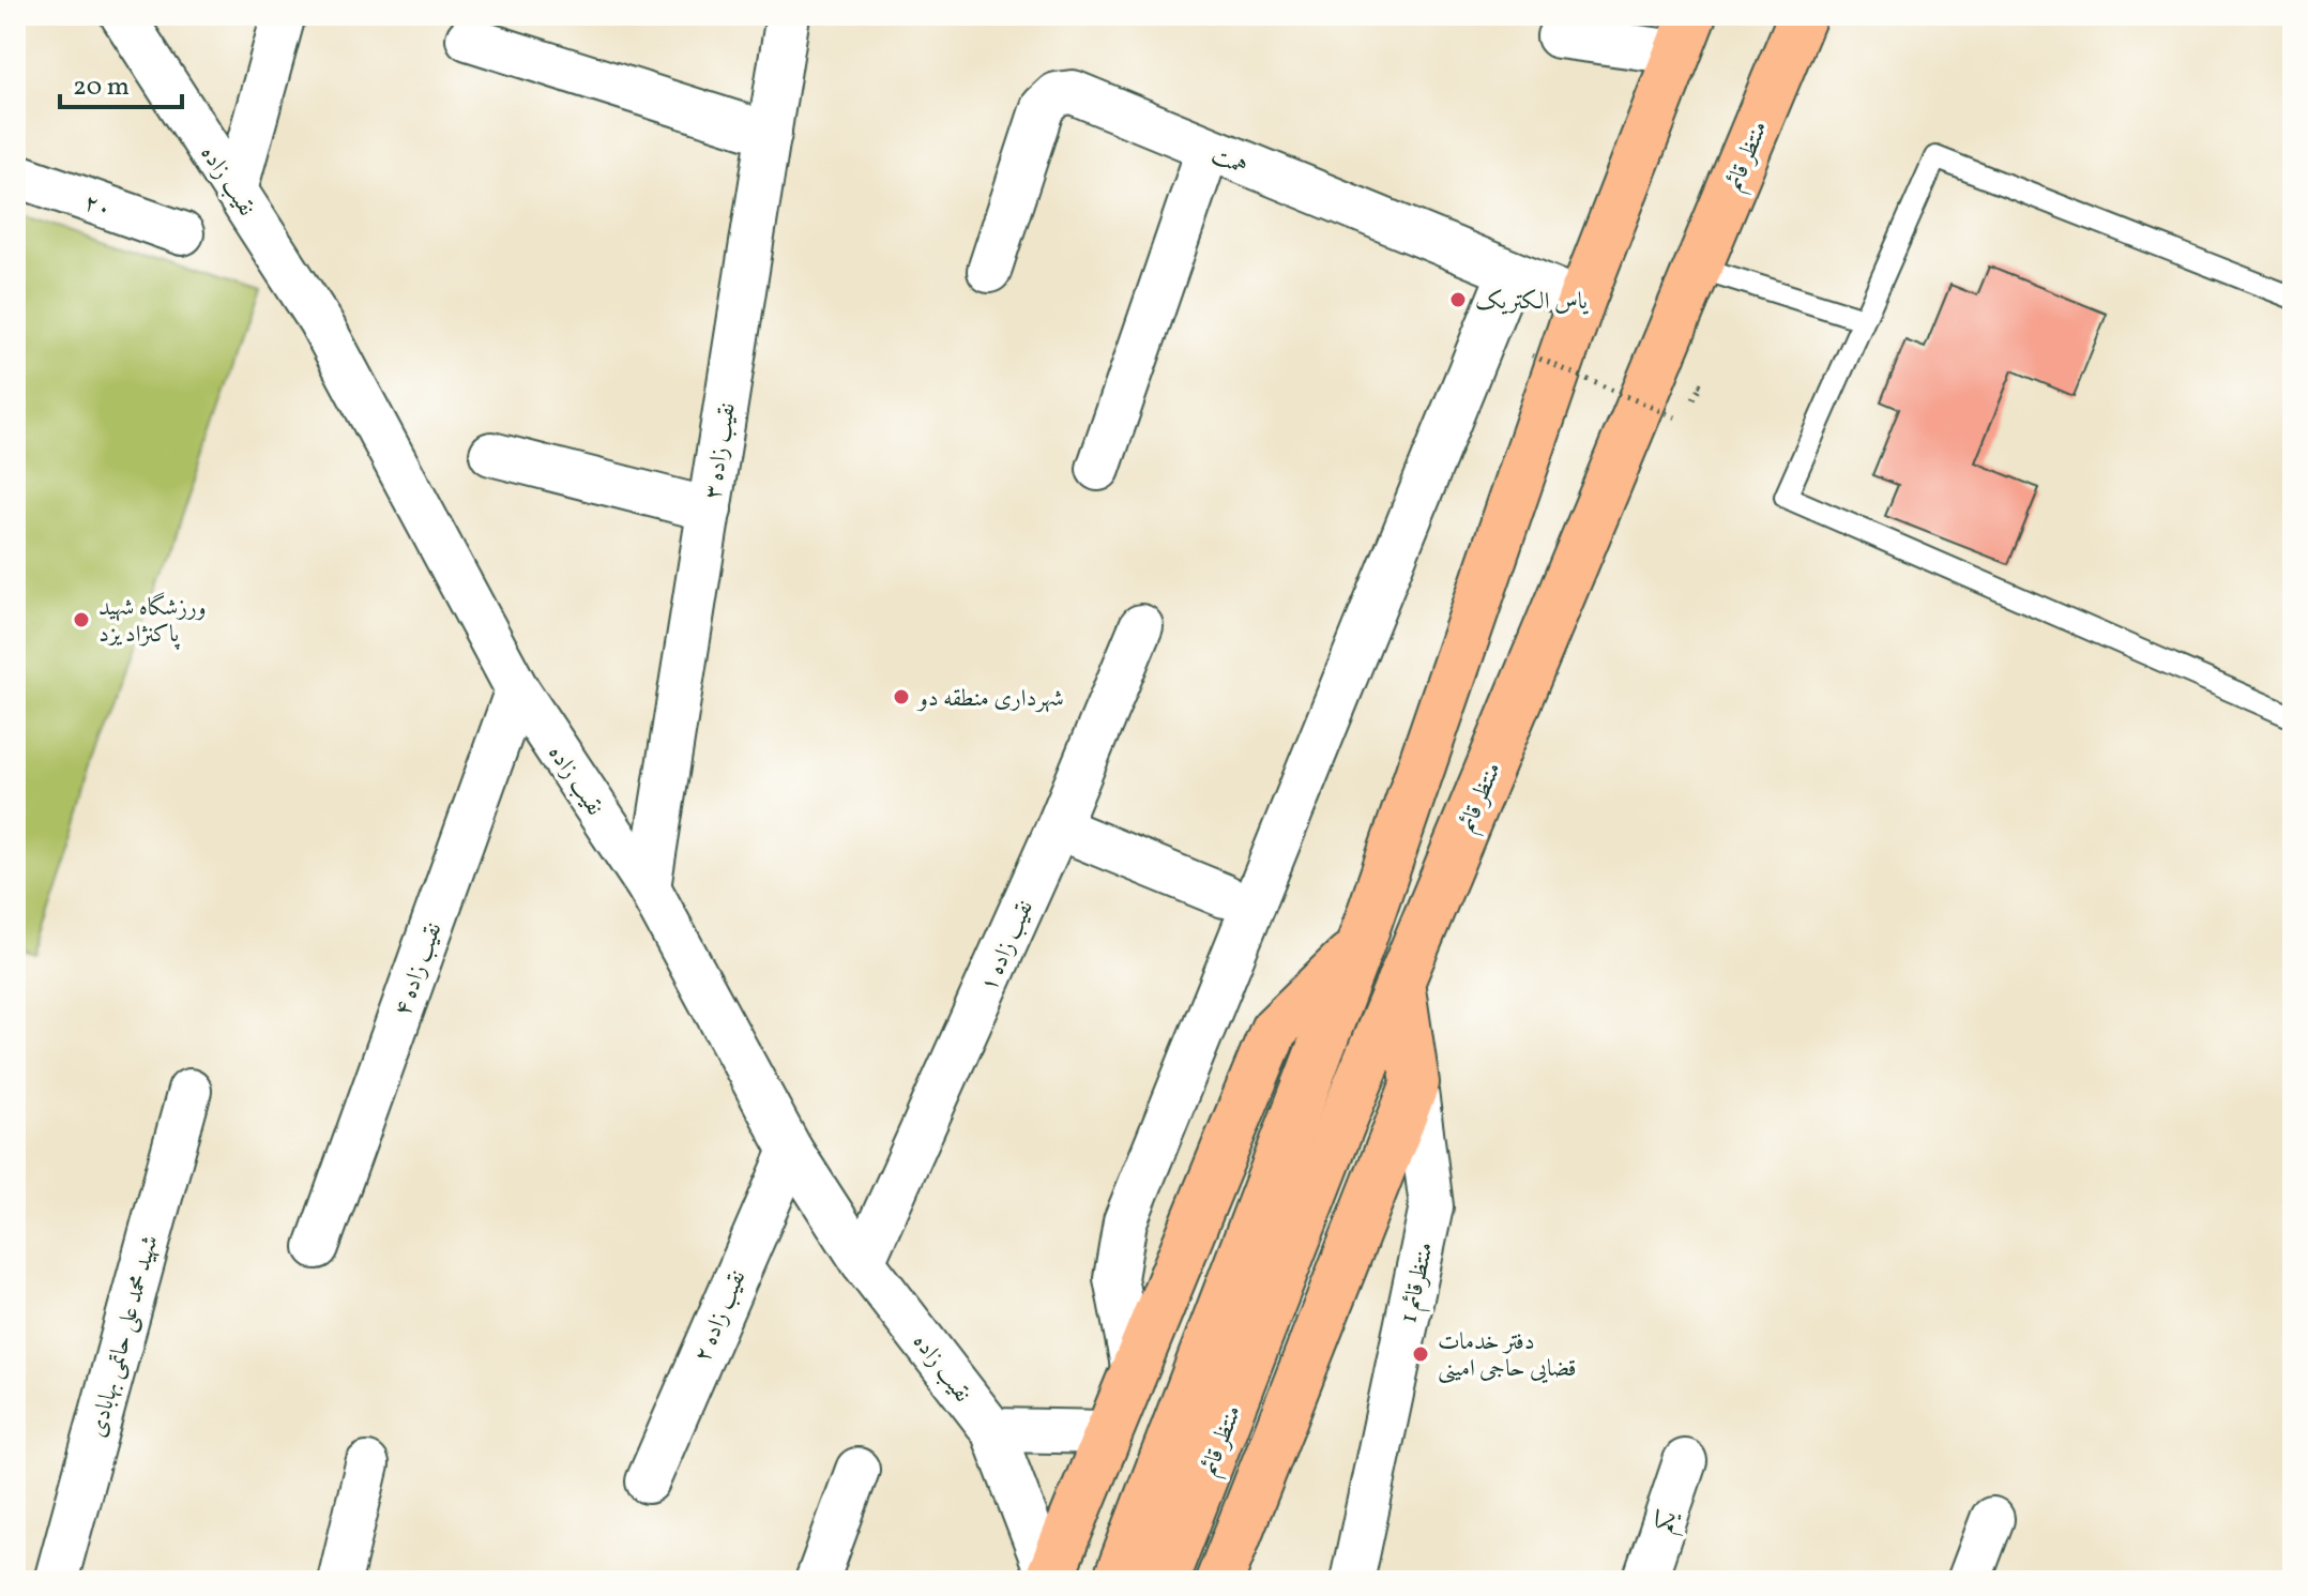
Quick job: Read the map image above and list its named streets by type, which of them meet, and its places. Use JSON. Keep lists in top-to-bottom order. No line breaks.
{"streets":{"main road":["منتظر قائم"],"street":["همت","نقیب زاده","۲۰","نقیب زاده ۳","نقیب زاده ۱","نقیب زاده ۴","منتظرقائم 1","نقیب زاده ۲","شهید محمد علی حاتمی بهابادی","یکم"]},"crossings":[["منتظر قائم","همت"],["نقیب زاده","نقیب زاده ۳"],["نقیب زاده","نقیب زاده ۱"],["نقیب زاده","نقیب زاده ۴"],["نقیب زاده","نقیب زاده ۲"]],"places":["یاس الکتریک","ورزشگاه شهید پاکنژاد یزد","شهرداری منطقه دو","دفتر خدمات قضایی حاجی امینی"],"scale_bar":"20 m"}
